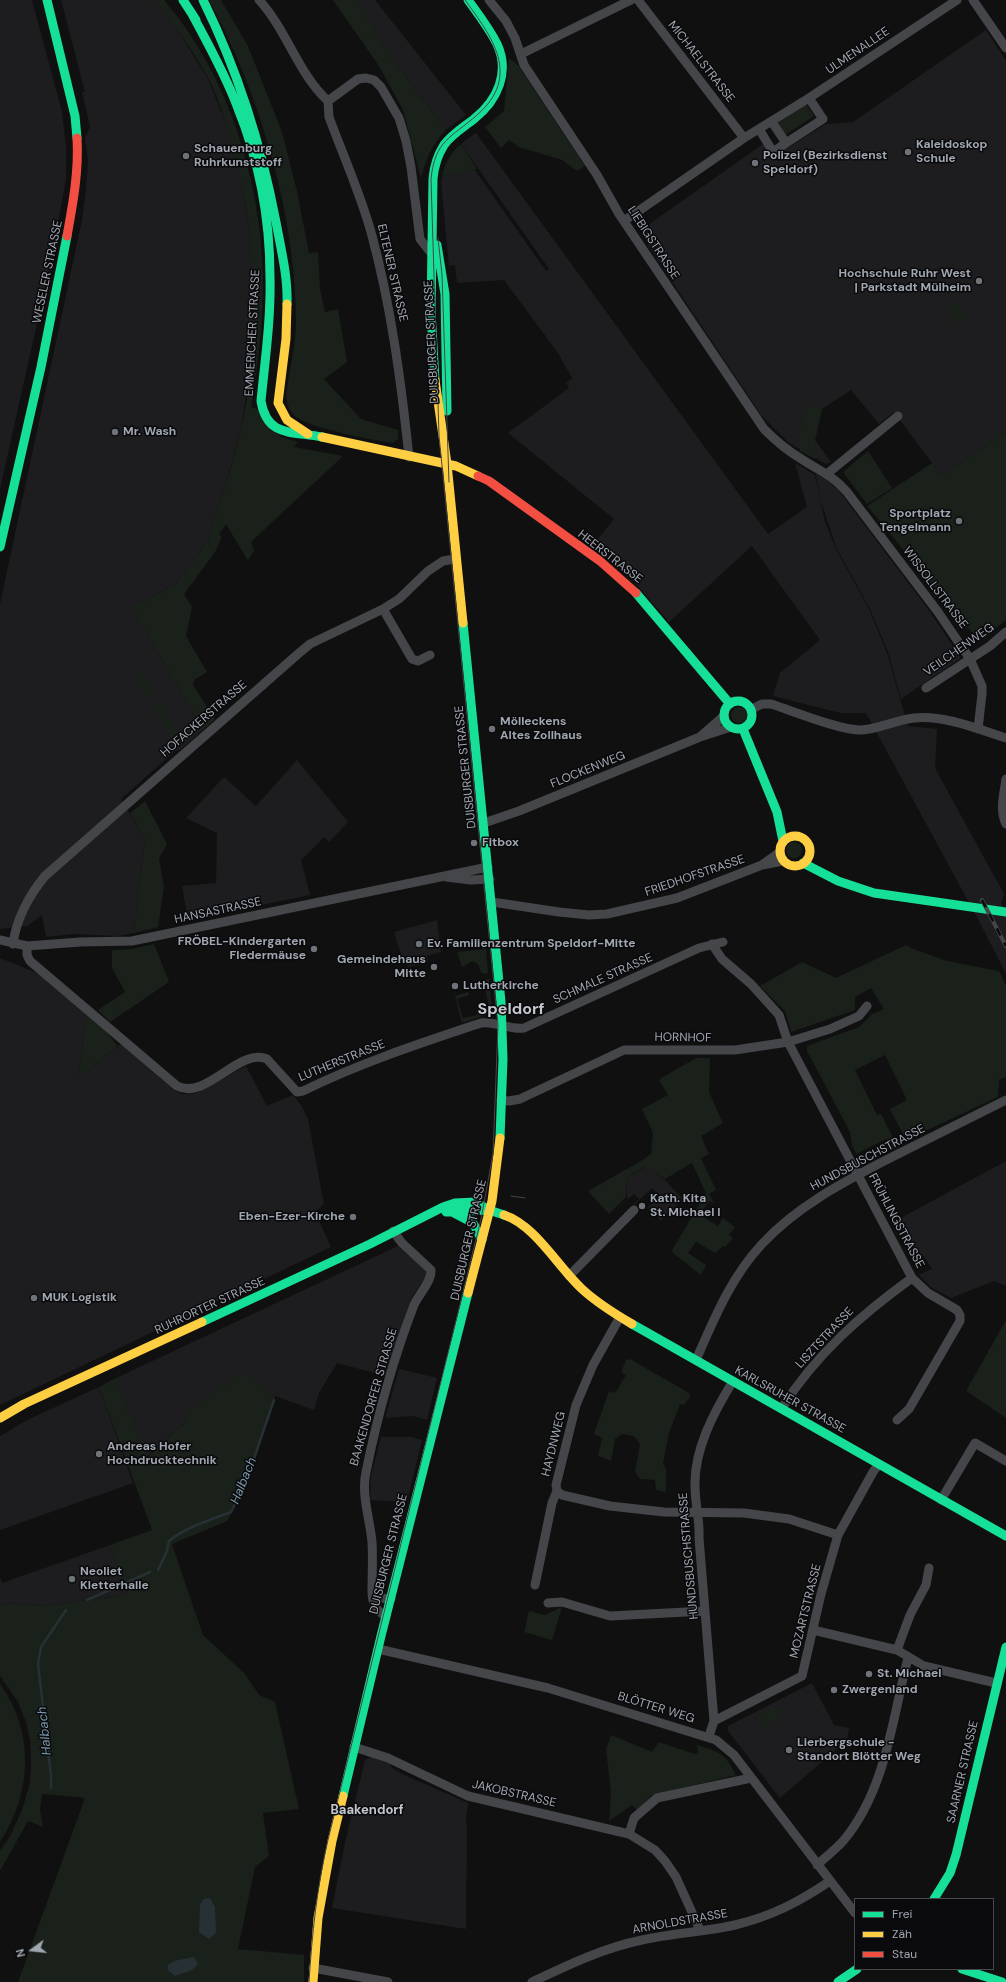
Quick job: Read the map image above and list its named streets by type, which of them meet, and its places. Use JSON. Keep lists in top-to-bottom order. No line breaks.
{"streets":{"main road":["WESELER STRASSE","EMMERICHER STRASSE","DUISBURGER STRASSE","HEERSTRASSE","FRIEDHOFSTRASSE","RUHRORTER STRASSE","KARLSRUHER STRASSE","SAARNER STRASSE"],"street":["ULMENALLEE","MICHAELSTRASSE","LIEBIGSTRASSE","ELTENER STRASSE","WISSOLLSTRASSE","VEILCHENWEG","HOFACKERSTRASSE","FLOCKENWEG","HANSASTRASSE","SCHMALE STRASSE","HORNHOF","LUTHERSTRASSE","HUNDSBUSCHSTRASSE","FRÜHLINGSTRASSE","LISZTSTRASSE","BAAKENDORFER STRASSE","HAYDNWEG","MOZARTSTRASSE","BLÖTTER WEG","JAKOBSTRASSE","ARNOLDSTRASSE"]},"crossings":[["ULMENALLEE","MICHAELSTRASSE"],["ULMENALLEE","LIEBIGSTRASSE"],["LIEBIGSTRASSE","WISSOLLSTRASSE"],["ELTENER STRASSE","EMMERICHER STRASSE"],["EMMERICHER STRASSE","DUISBURGER STRASSE"],["EMMERICHER STRASSE","HEERSTRASSE"],["DUISBURGER STRASSE","HEERSTRASSE"],["DUISBURGER STRASSE","HOFACKERSTRASSE"],["DUISBURGER STRASSE","FLOCKENWEG"],["DUISBURGER STRASSE","FRIEDHOFSTRASSE"],["DUISBURGER STRASSE","HANSASTRASSE"],["DUISBURGER STRASSE","SCHMALE STRASSE"],["DUISBURGER STRASSE","HORNHOF"],["DUISBURGER STRASSE","LUTHERSTRASSE"],["DUISBURGER STRASSE","RUHRORTER STRASSE"],["DUISBURGER STRASSE","BAAKENDORFER STRASSE"],["DUISBURGER STRASSE","KARLSRUHER STRASSE"],["DUISBURGER STRASSE","BLÖTTER WEG"],["DUISBURGER STRASSE","JAKOBSTRASSE"],["HEERSTRASSE","FLOCKENWEG"],["WISSOLLSTRASSE","VEILCHENWEG"],["HOFACKERSTRASSE","HANSASTRASSE"],["HANSASTRASSE","LUTHERSTRASSE"],["SCHMALE STRASSE","LUTHERSTRASSE"],["HORNHOF","FRÜHLINGSTRASSE"],["HUNDSBUSCHSTRASSE","FRÜHLINGSTRASSE"],["HUNDSBUSCHSTRASSE","KARLSRUHER STRASSE"],["HUNDSBUSCHSTRASSE","MOZARTSTRASSE"],["HUNDSBUSCHSTRASSE","BLÖTTER WEG"],["FRÜHLINGSTRASSE","LISZTSTRASSE"],["RUHRORTER STRASSE","BAAKENDORFER STRASSE"],["RUHRORTER STRASSE","KARLSRUHER STRASSE"],["LISZTSTRASSE","KARLSRUHER STRASSE"],["KARLSRUHER STRASSE","HAYDNWEG"],["KARLSRUHER STRASSE","MOZARTSTRASSE"],["BLÖTTER WEG","ARNOLDSTRASSE"],["JAKOBSTRASSE","ARNOLDSTRASSE"]],"districts":["Speldorf","Baakendorf"],"water":["Halbach"],"places":["Kaleidoskop Schule","Schauenburg Ruhrkunststoff","Polizei (Bezirksdienst Speldorf)","Hochschule Ruhr West | Parkstadt Mülheim","Mr. Wash","Sportplatz Tengelmann","Mölleckens Altes Zollhaus","Fitbox","Ev. Familienzentrum Speldorf-Mitte","FRÖBEL-Kindergarten Fledermäuse","Gemeindehaus Mitte","Lutherkirche","Kath. Kita St. Michael I","Eben-Ezer-Kirche","MUK Logistik","Andreas Hofer Hochdrucktechnik","Neoliet Kletterhalle","St. Michael","Zwergenland","Lierbergschule - Standort Blötter Weg"],"legend":["Frei","Zäh","Stau"],"north":"left"}
